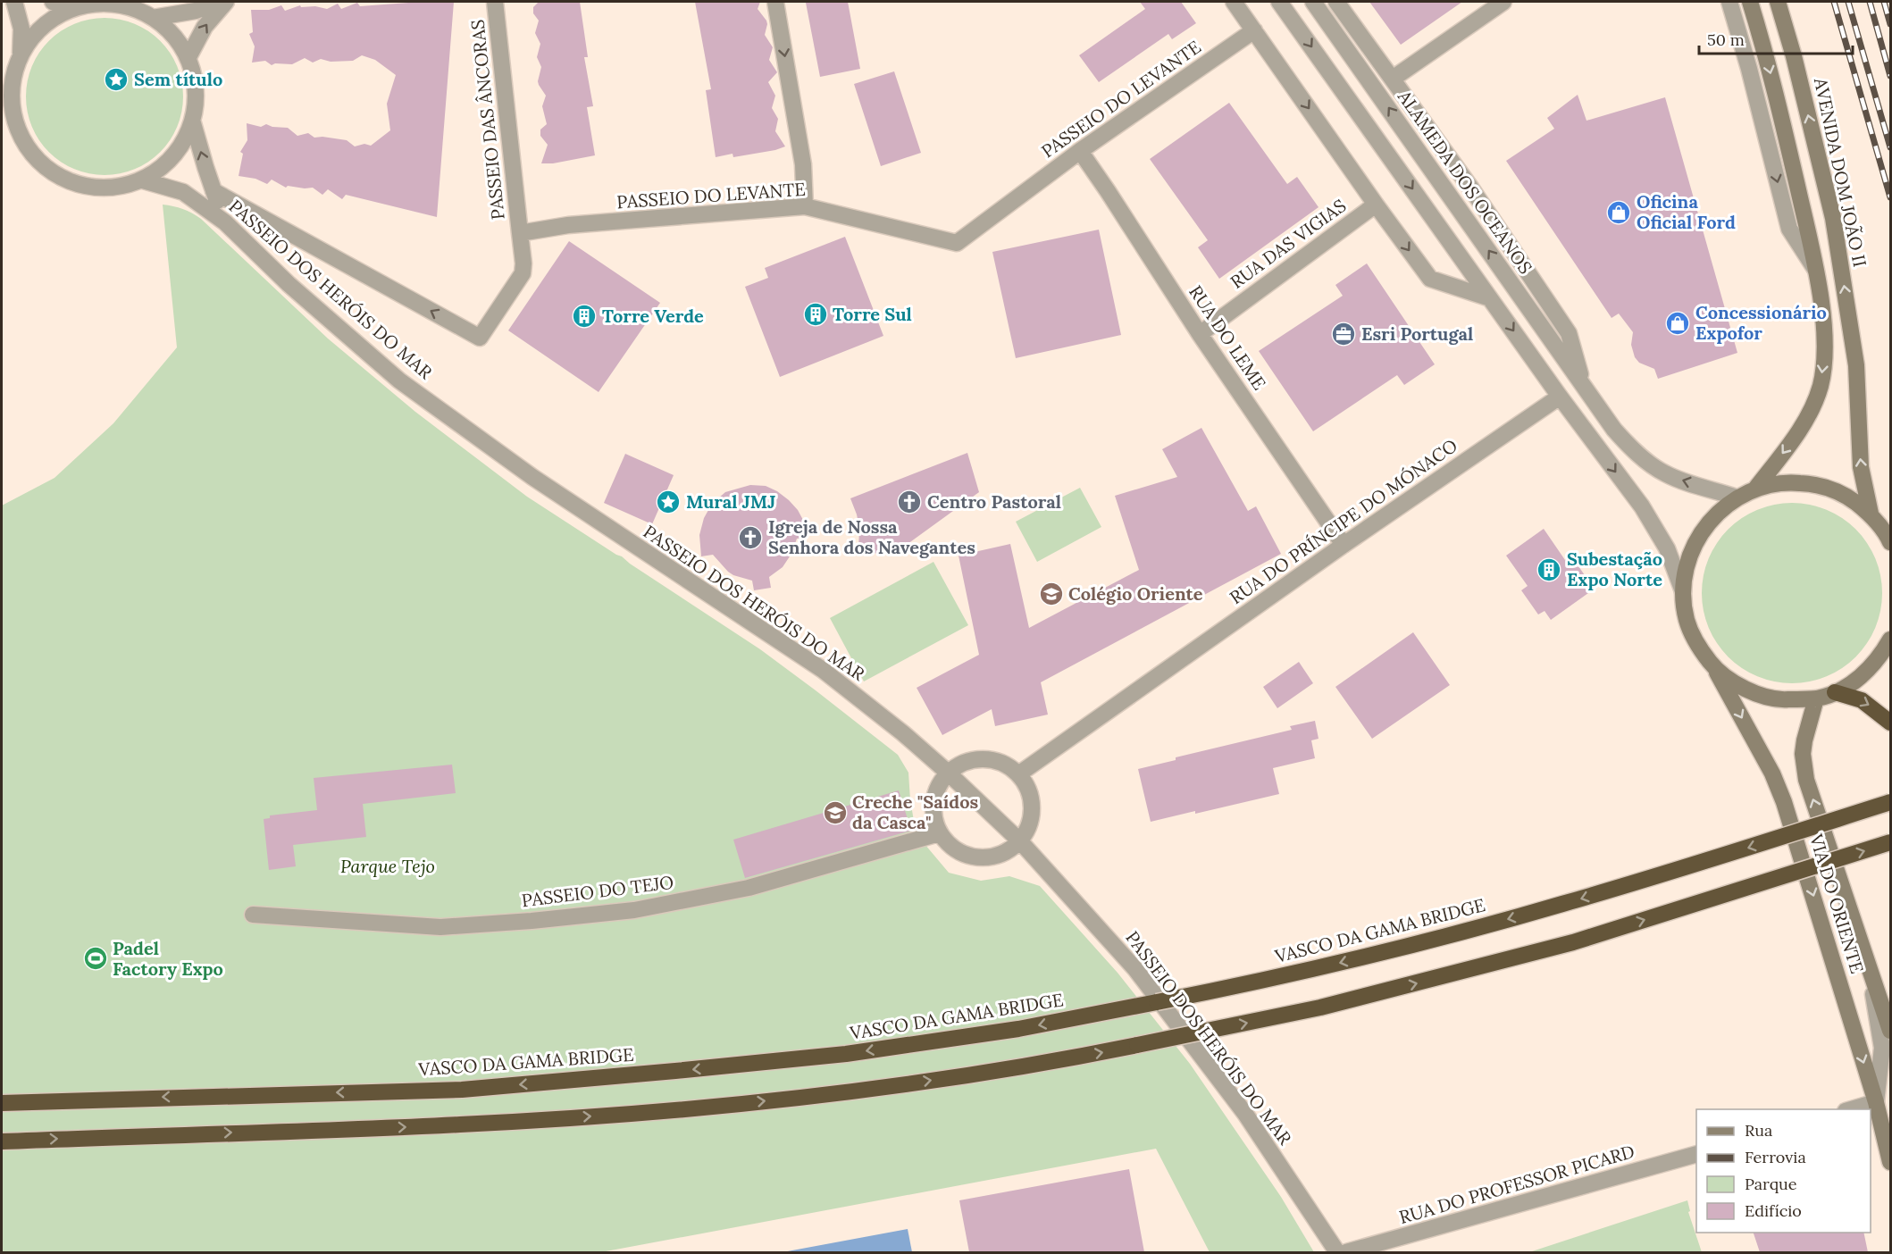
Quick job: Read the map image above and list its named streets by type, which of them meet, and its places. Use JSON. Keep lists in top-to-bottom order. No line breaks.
{"streets":{"highway":["VASCO DA GAMA BRIDGE"],"main road":["AVENIDA DOM JOÃO II","VIA DO ORIENTE"],"street":["PASSEIO DO LEVANTE","PASSEIO DAS ÂNCORAS","ALAMEDA DOS OCEANOS","RUA DAS VIGIAS","PASSEIO DOS HERÓIS DO MAR","RUA DO LEME","RUA DO PRÍNCIPE DO MÓNACO","PASSEIO DO TEJO","RUA DO PROFESSOR PICARD"]},"crossings":[["PASSEIO DO LEVANTE","PASSEIO DAS ÂNCORAS"],["PASSEIO DO LEVANTE","RUA DO LEME"],["RUA DAS VIGIAS","RUA DO LEME"],["RUA DO LEME","RUA DO PRÍNCIPE DO MÓNACO"]],"parks":["Parque Tejo"],"places":{"place":["Sem título","Mural JMJ"],"shop":["Oficina Oficial Ford","Concessionário Expofor"],"building":["Torre Sul","Torre Verde","Subestação Expo Norte"],"office":["Esri Portugal"],"church":["Centro Pastoral","Igreja de Nossa Senhora dos Navegantes"],"school or university":["Colégio Oriente","Creche \"Saídos da Casca\""],"sports":["Padel Factory Expo"]},"legend":["Rua","Ferrovia","Parque","Edifício"],"scale_bar":"50 m"}
